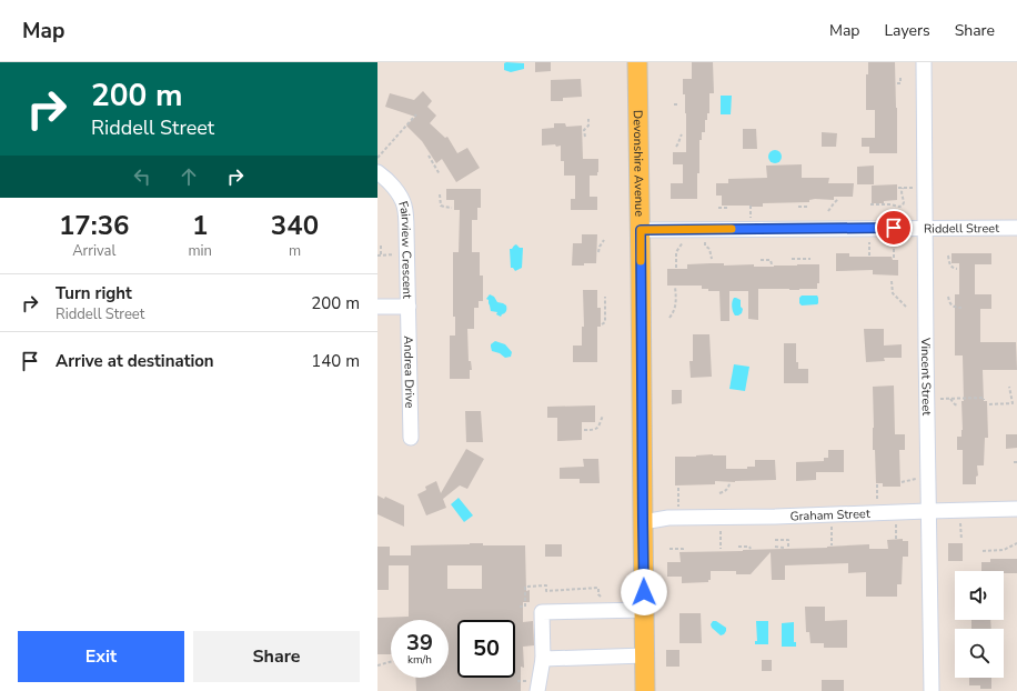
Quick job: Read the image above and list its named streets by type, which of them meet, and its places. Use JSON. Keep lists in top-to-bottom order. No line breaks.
{"streets":{"main road":["Devonshire Avenue"],"street":["Riddell Street","Fairview Crescent","Andrea Drive","Vincent Street","Graham Street"]},"crossings":[["Devonshire Avenue","Riddell Street"],["Devonshire Avenue","Graham Street"],["Riddell Street","Vincent Street"],["Fairview Crescent","Andrea Drive"],["Vincent Street","Graham Street"]],"page":{"header":"Map","nav":["Map","Layers","Share"],"turn":["200 m","Riddell Street"],"eta":["17:36","Arrival","1","min","340","m"],"list":[{"name":"Turn right","note":"Riddell Street","value":"200 m"},{"name":"Arrive at destination","value":"140 m"}],"speed":"39 km/h","limit":"50","buttons":["Exit","Share"]}}
